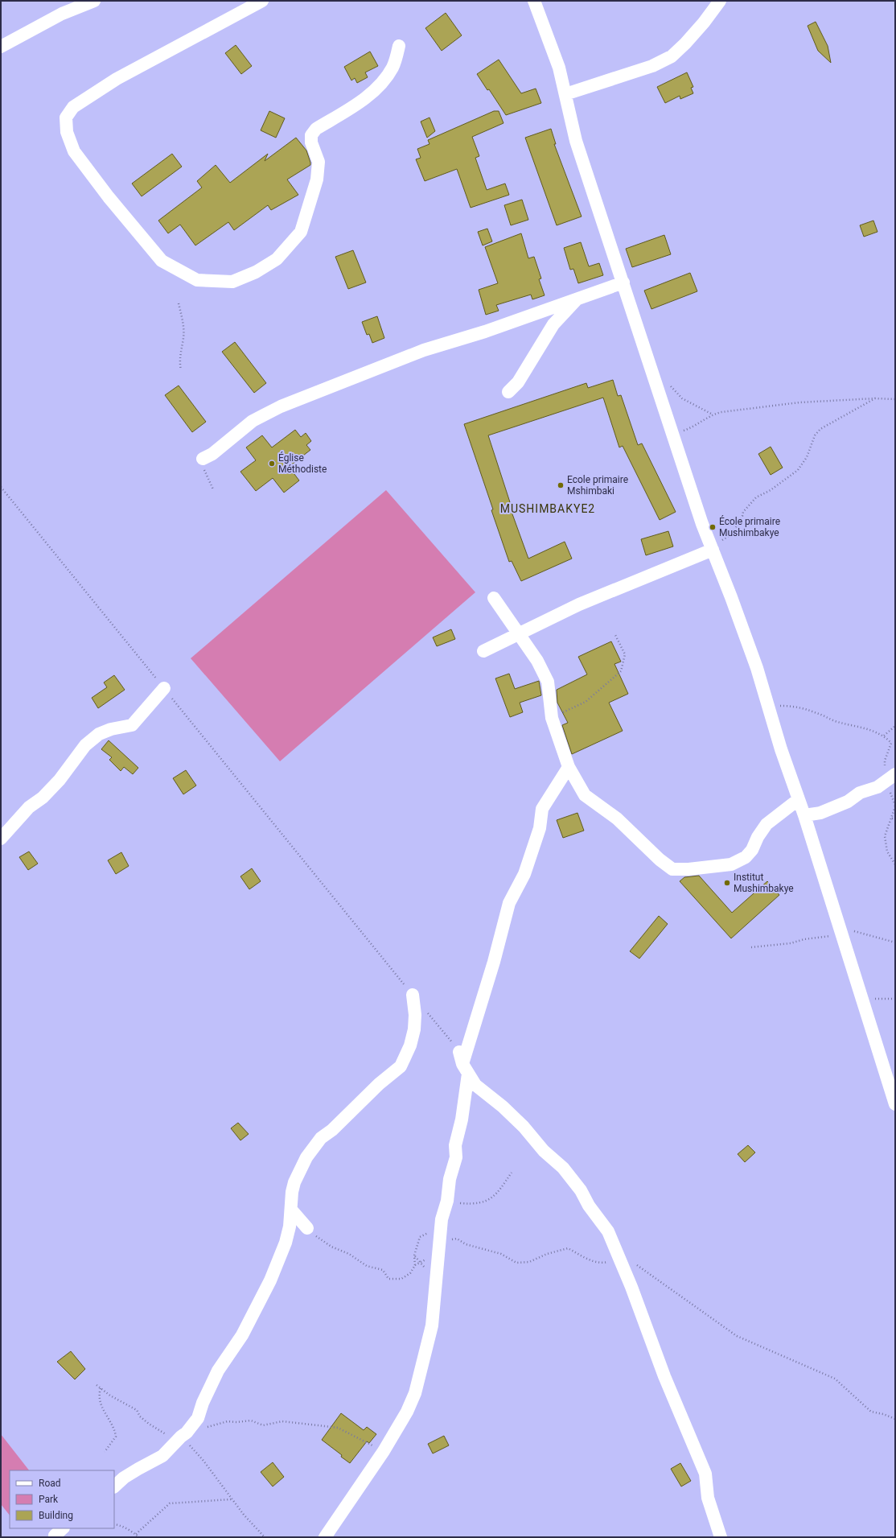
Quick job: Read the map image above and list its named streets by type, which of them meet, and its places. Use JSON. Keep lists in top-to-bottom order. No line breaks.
{"districts":["MUSHIMBAKYE2"],"places":["Église Méthodiste","Ecole primaire Mshimbaki","École primaire Mushimbakye","Institut Mushimbakye"],"legend":["Road","Park","Building"]}
